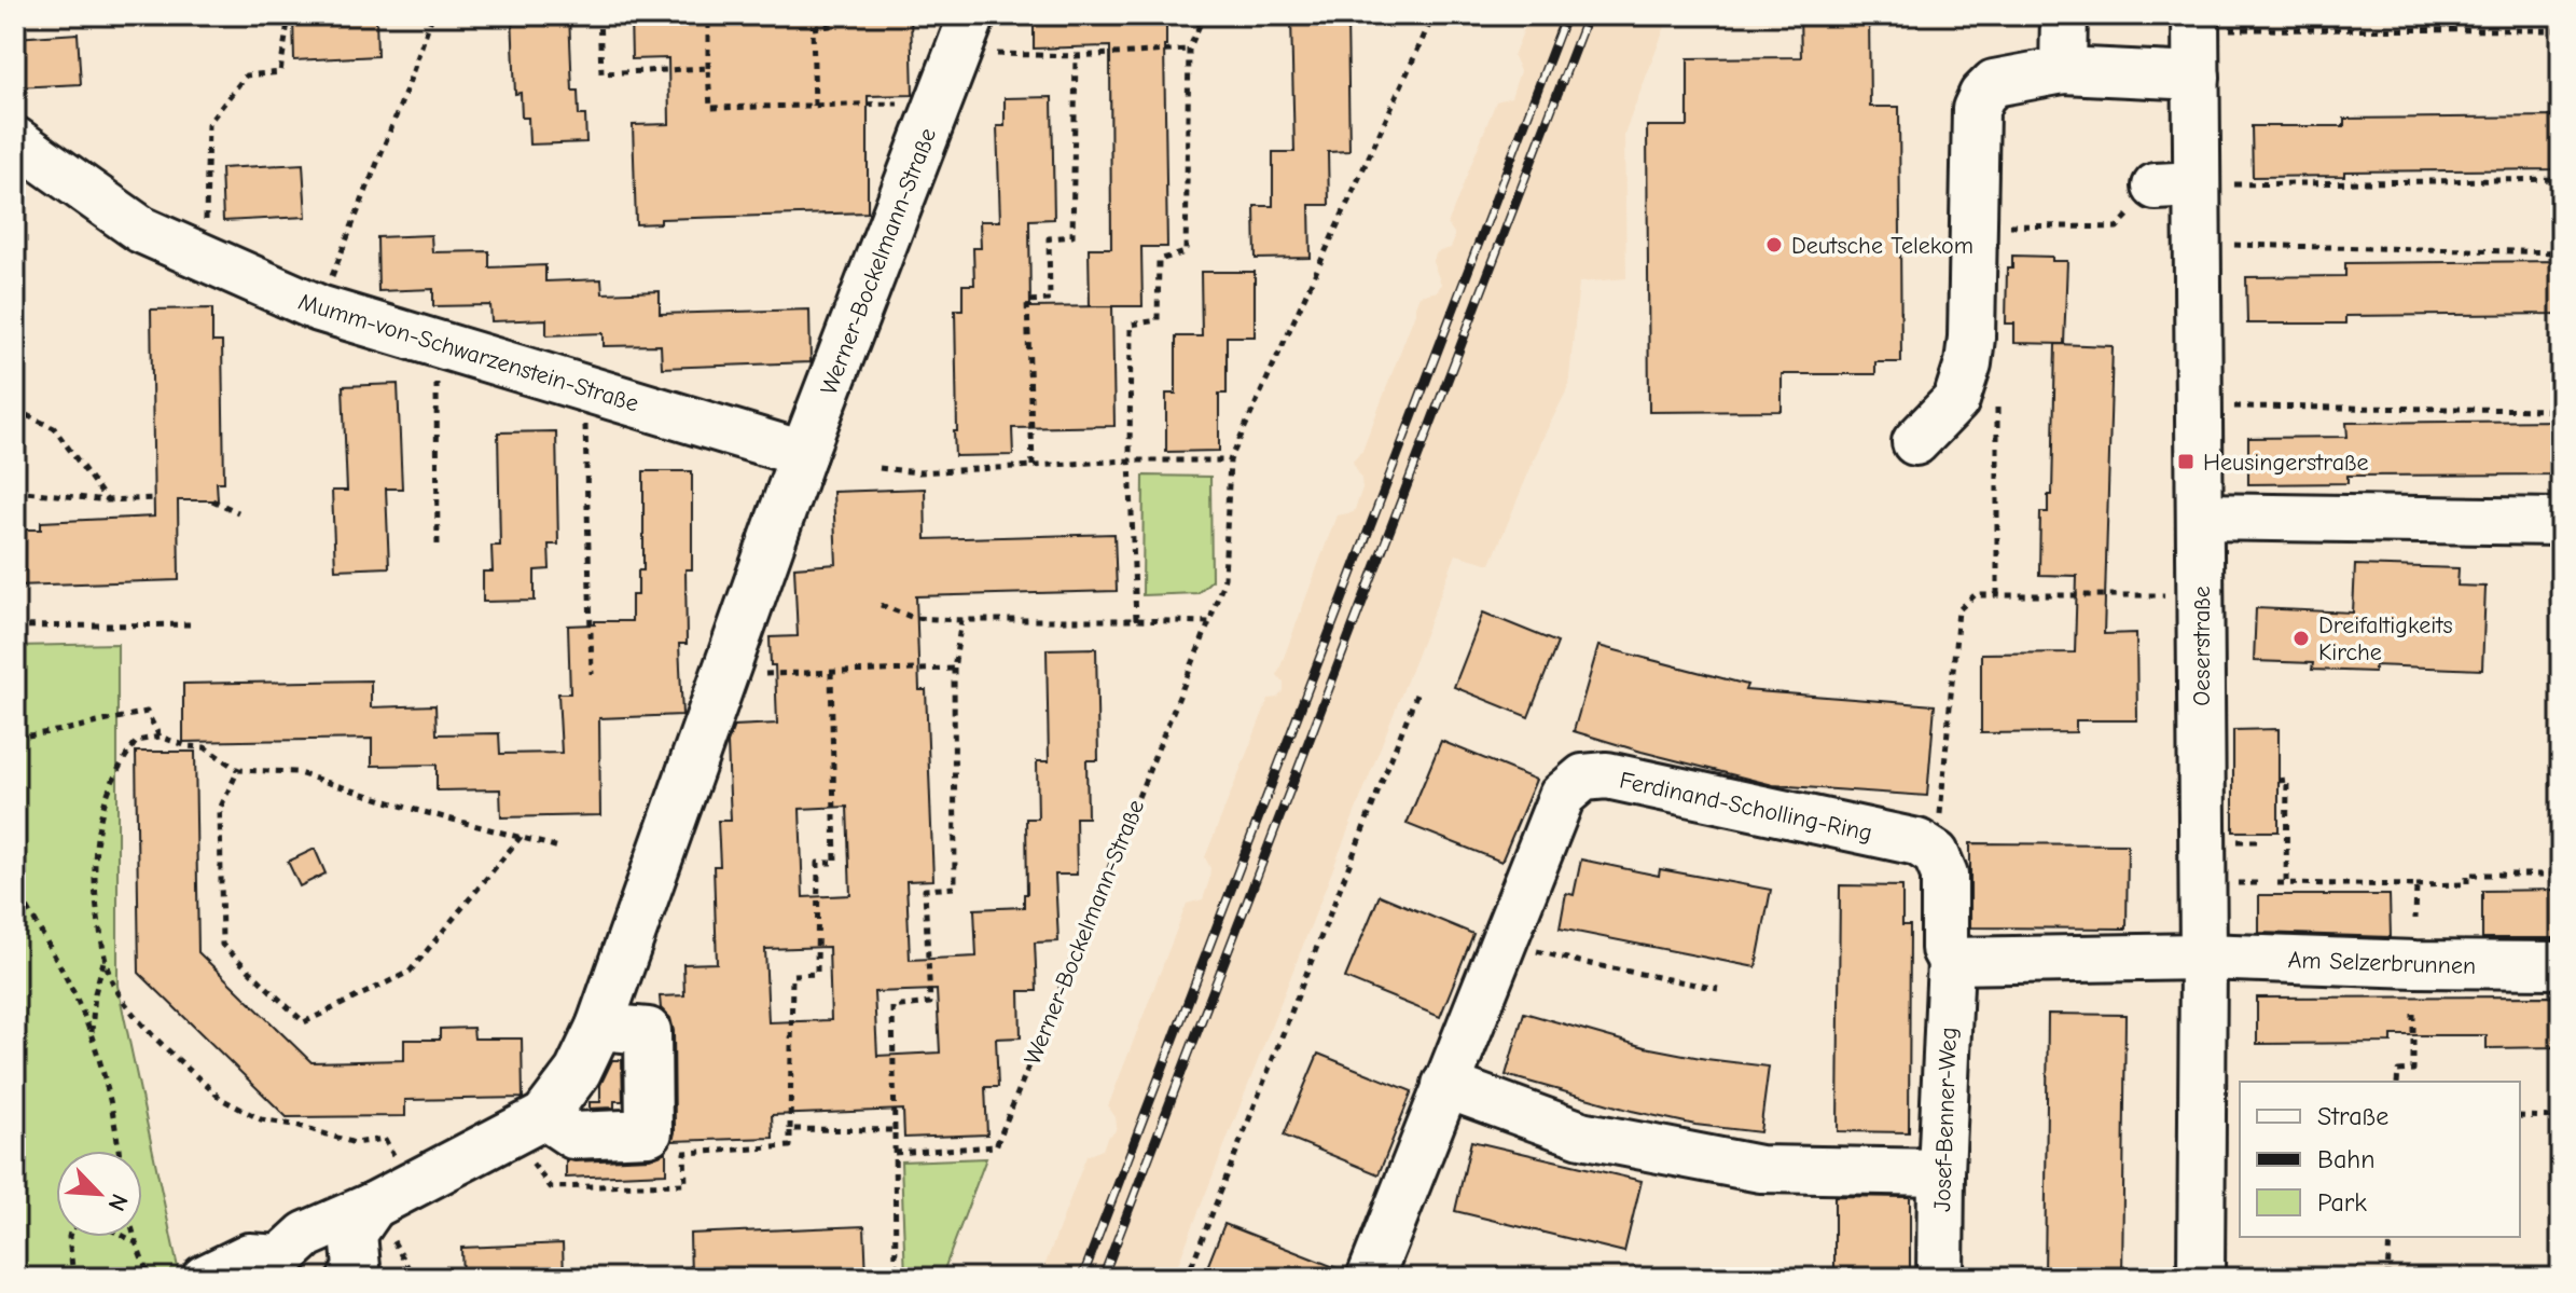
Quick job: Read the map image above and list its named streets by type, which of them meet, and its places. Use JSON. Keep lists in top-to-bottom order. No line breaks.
{"streets":{"street":["Werner-Bockelmann-Straße","Mumm-von-Schwarzenstein-Straße","Oeserstraße","Ferdinand-Scholling-Ring","Am Selzerbrunnen","Josef-Benner-Weg"]},"crossings":[["Werner-Bockelmann-Straße","Mumm-von-Schwarzenstein-Straße"],["Oeserstraße","Am Selzerbrunnen"]],"places":{"other":["Deutsche Telekom","Dreifaltigkeits Kirche"],"transit":["Heusingerstraße"]},"legend":["Straße","Bahn","Park"],"north":"bottom right"}
